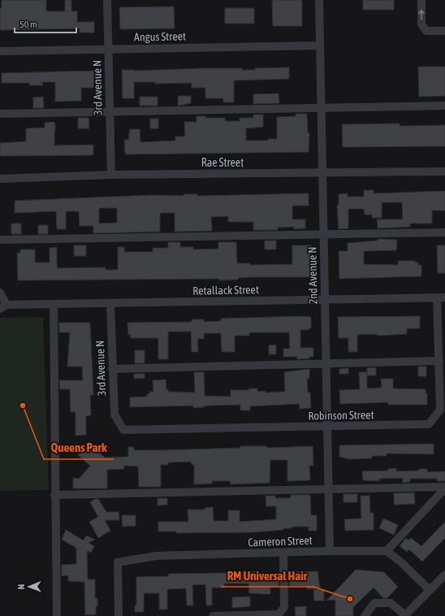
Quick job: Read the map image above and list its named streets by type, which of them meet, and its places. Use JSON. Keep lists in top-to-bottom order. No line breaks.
{"streets":{"street":["Angus Street","3rd Avenue N","Rae Street","2nd Avenue N","Retallack Street","Robinson Street","Cameron Street"]},"crossings":[["Angus Street","3rd Avenue N"],["Angus Street","2nd Avenue N"],["3rd Avenue N","Rae Street"],["3rd Avenue N","Retallack Street"],["3rd Avenue N","Robinson Street"],["Rae Street","2nd Avenue N"],["2nd Avenue N","Retallack Street"],["2nd Avenue N","Robinson Street"],["2nd Avenue N","Cameron Street"],["Retallack Street","Robinson Street"]],"places":["Queens Park","RM Universal Hair"],"scale_bar":"50 m","north":"left"}
